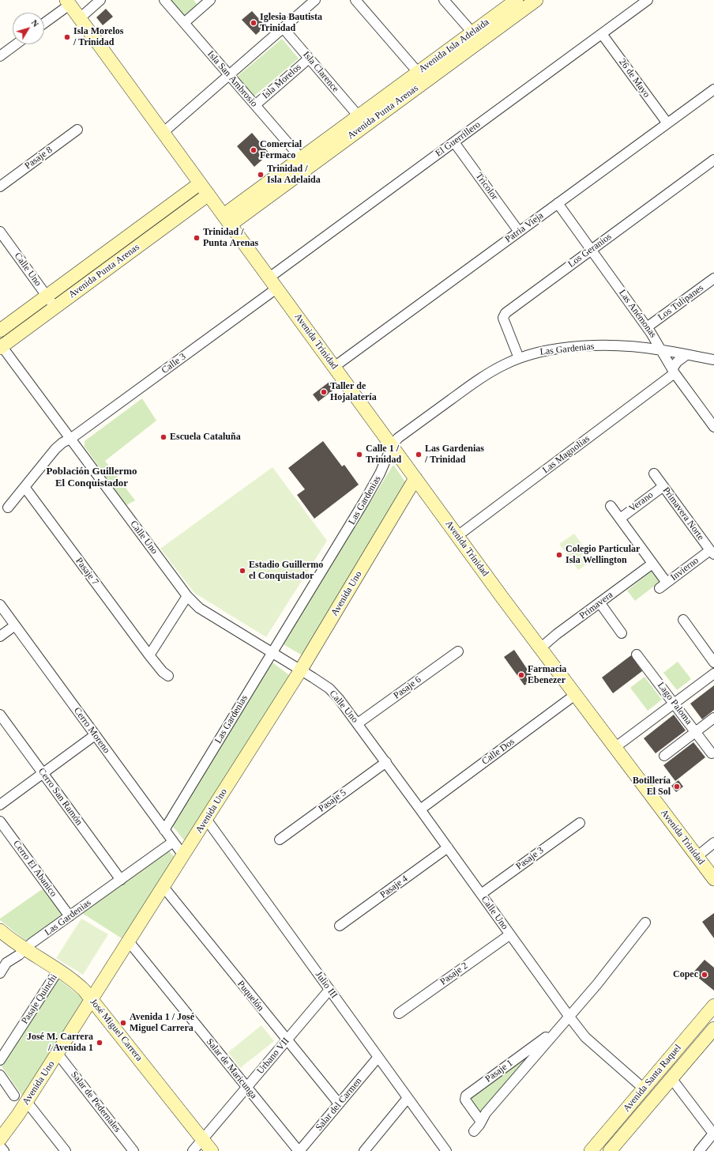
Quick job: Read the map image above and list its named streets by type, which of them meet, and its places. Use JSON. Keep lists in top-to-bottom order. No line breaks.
{"streets":{"main road":["Avenida Isla Adelaida","Avenida Punta Arenas","Avenida Trinidad","Avenida Uno","José Miguel Carrera","Avenida Santa Raquel"],"street":["Isla Clarence","26 de Mayo","Isla San Ambrosio","Isla Morelos","El Guerrillero","Pasaje 8","Tricolor","Patria Vieja","Los Geranios","Calle Uno","Los Tulipanes","Las Anémonas","Las Gardenias","Calle 3","Las Magnolias","Verano","Primavera Norte","Invierno","Pasaje 7","Primavera","Pasaje 6","Lago Paloma","Cerro Moreno","Calle Dos","Cerro San Ramón","Pasaje 5","Pasaje 3","Cerro El Abanico","Pasaje 4","Pasaje 2","Julio III","Puquelón","Pasaje Quinchi","Urbano VII","Salar de Maricunga","Pasaje 1","Salar de Pedernales","Salar del Carmen"]},"crossings":[["Avenida Isla Adelaida","Isla Clarence"],["Avenida Isla Adelaida","Isla San Ambrosio"],["Avenida Isla Adelaida","Avenida Punta Arenas"],["Avenida Isla Adelaida","Avenida Trinidad"],["Isla Clarence","Isla Morelos"],["26 de Mayo","El Guerrillero"],["26 de Mayo","Patria Vieja"],["Isla San Ambrosio","Isla Morelos"],["Avenida Punta Arenas","Calle Uno"],["Avenida Punta Arenas","Avenida Trinidad"],["El Guerrillero","Tricolor"],["El Guerrillero","Avenida Trinidad"],["El Guerrillero","Calle 3"],["Tricolor","Patria Vieja"],["Patria Vieja","Las Anémonas"],["Patria Vieja","Avenida Trinidad"],["Los Geranios","Las Anémonas"],["Los Geranios","Las Gardenias"],["Calle Uno","Las Gardenias"],["Calle Uno","Calle 3"],["Calle Uno","Avenida Uno"],["Calle Uno","Pasaje 6"],["Calle Uno","Calle Dos"],["Calle Uno","Pasaje 5"],["Calle Uno","Pasaje 3"],["Calle Uno","Pasaje 4"],["Calle Uno","Pasaje 2"],["Calle Uno","Pasaje 1"],["Calle Uno","Avenida Santa Raquel"],["Los Tulipanes","Las Anémonas"],["Las Anémonas","Las Gardenias"],["Las Anémonas","Las Magnolias"],["Avenida Trinidad","Las Gardenias"],["Avenida Trinidad","Calle 3"],["Avenida Trinidad","Las Magnolias"],["Avenida Trinidad","Avenida Uno"],["Avenida Trinidad","Primavera"],["Avenida Trinidad","Calle Dos"],["Las Gardenias","Cerro Moreno"],["Las Gardenias","Cerro San Ramón"],["Las Gardenias","Cerro El Abanico"],["Las Gardenias","José Miguel Carrera"],["Calle 3","Pasaje 7"],["Verano","Primavera Norte"],["Primavera Norte","Invierno"],["Invierno","Primavera"],["Avenida Uno","Cerro Moreno"],["Avenida Uno","Julio III"],["Avenida Uno","Puquelón"],["Avenida Uno","José Miguel Carrera"],["Avenida Uno","Salar de Maricunga"],["Avenida Uno","Salar de Pedernales"],["Julio III","Urbano VII"],["Julio III","Salar del Carmen"],["Puquelón","Urbano VII"],["Puquelón","Salar del Carmen"],["Pasaje Quinchi","José Miguel Carrera"],["José Miguel Carrera","Urbano VII"],["Urbano VII","Salar de Maricunga"],["Salar de Maricunga","Salar del Carmen"]],"districts":["Población Guillermo El Conquistador"],"places":["Iglesia Bautista Trinidad","Isla Morelos / Trinidad","Comercial Fermaco","Trinidad / Isla Adelaida","Trinidad / Punta Arenas","Taller de Hojalatería","Escuela Cataluña","Calle 1 / Trinidad","Las Gardenias / Trinidad","Colegio Particular Isla Wellington","Estadio Guillermo el Conquistador","Farmacia Ebenezer","Botillería El Sol","Copec","Avenida 1 / José Miguel Carrera","José M. Carrera / Avenida 1"],"north":"top right"}
